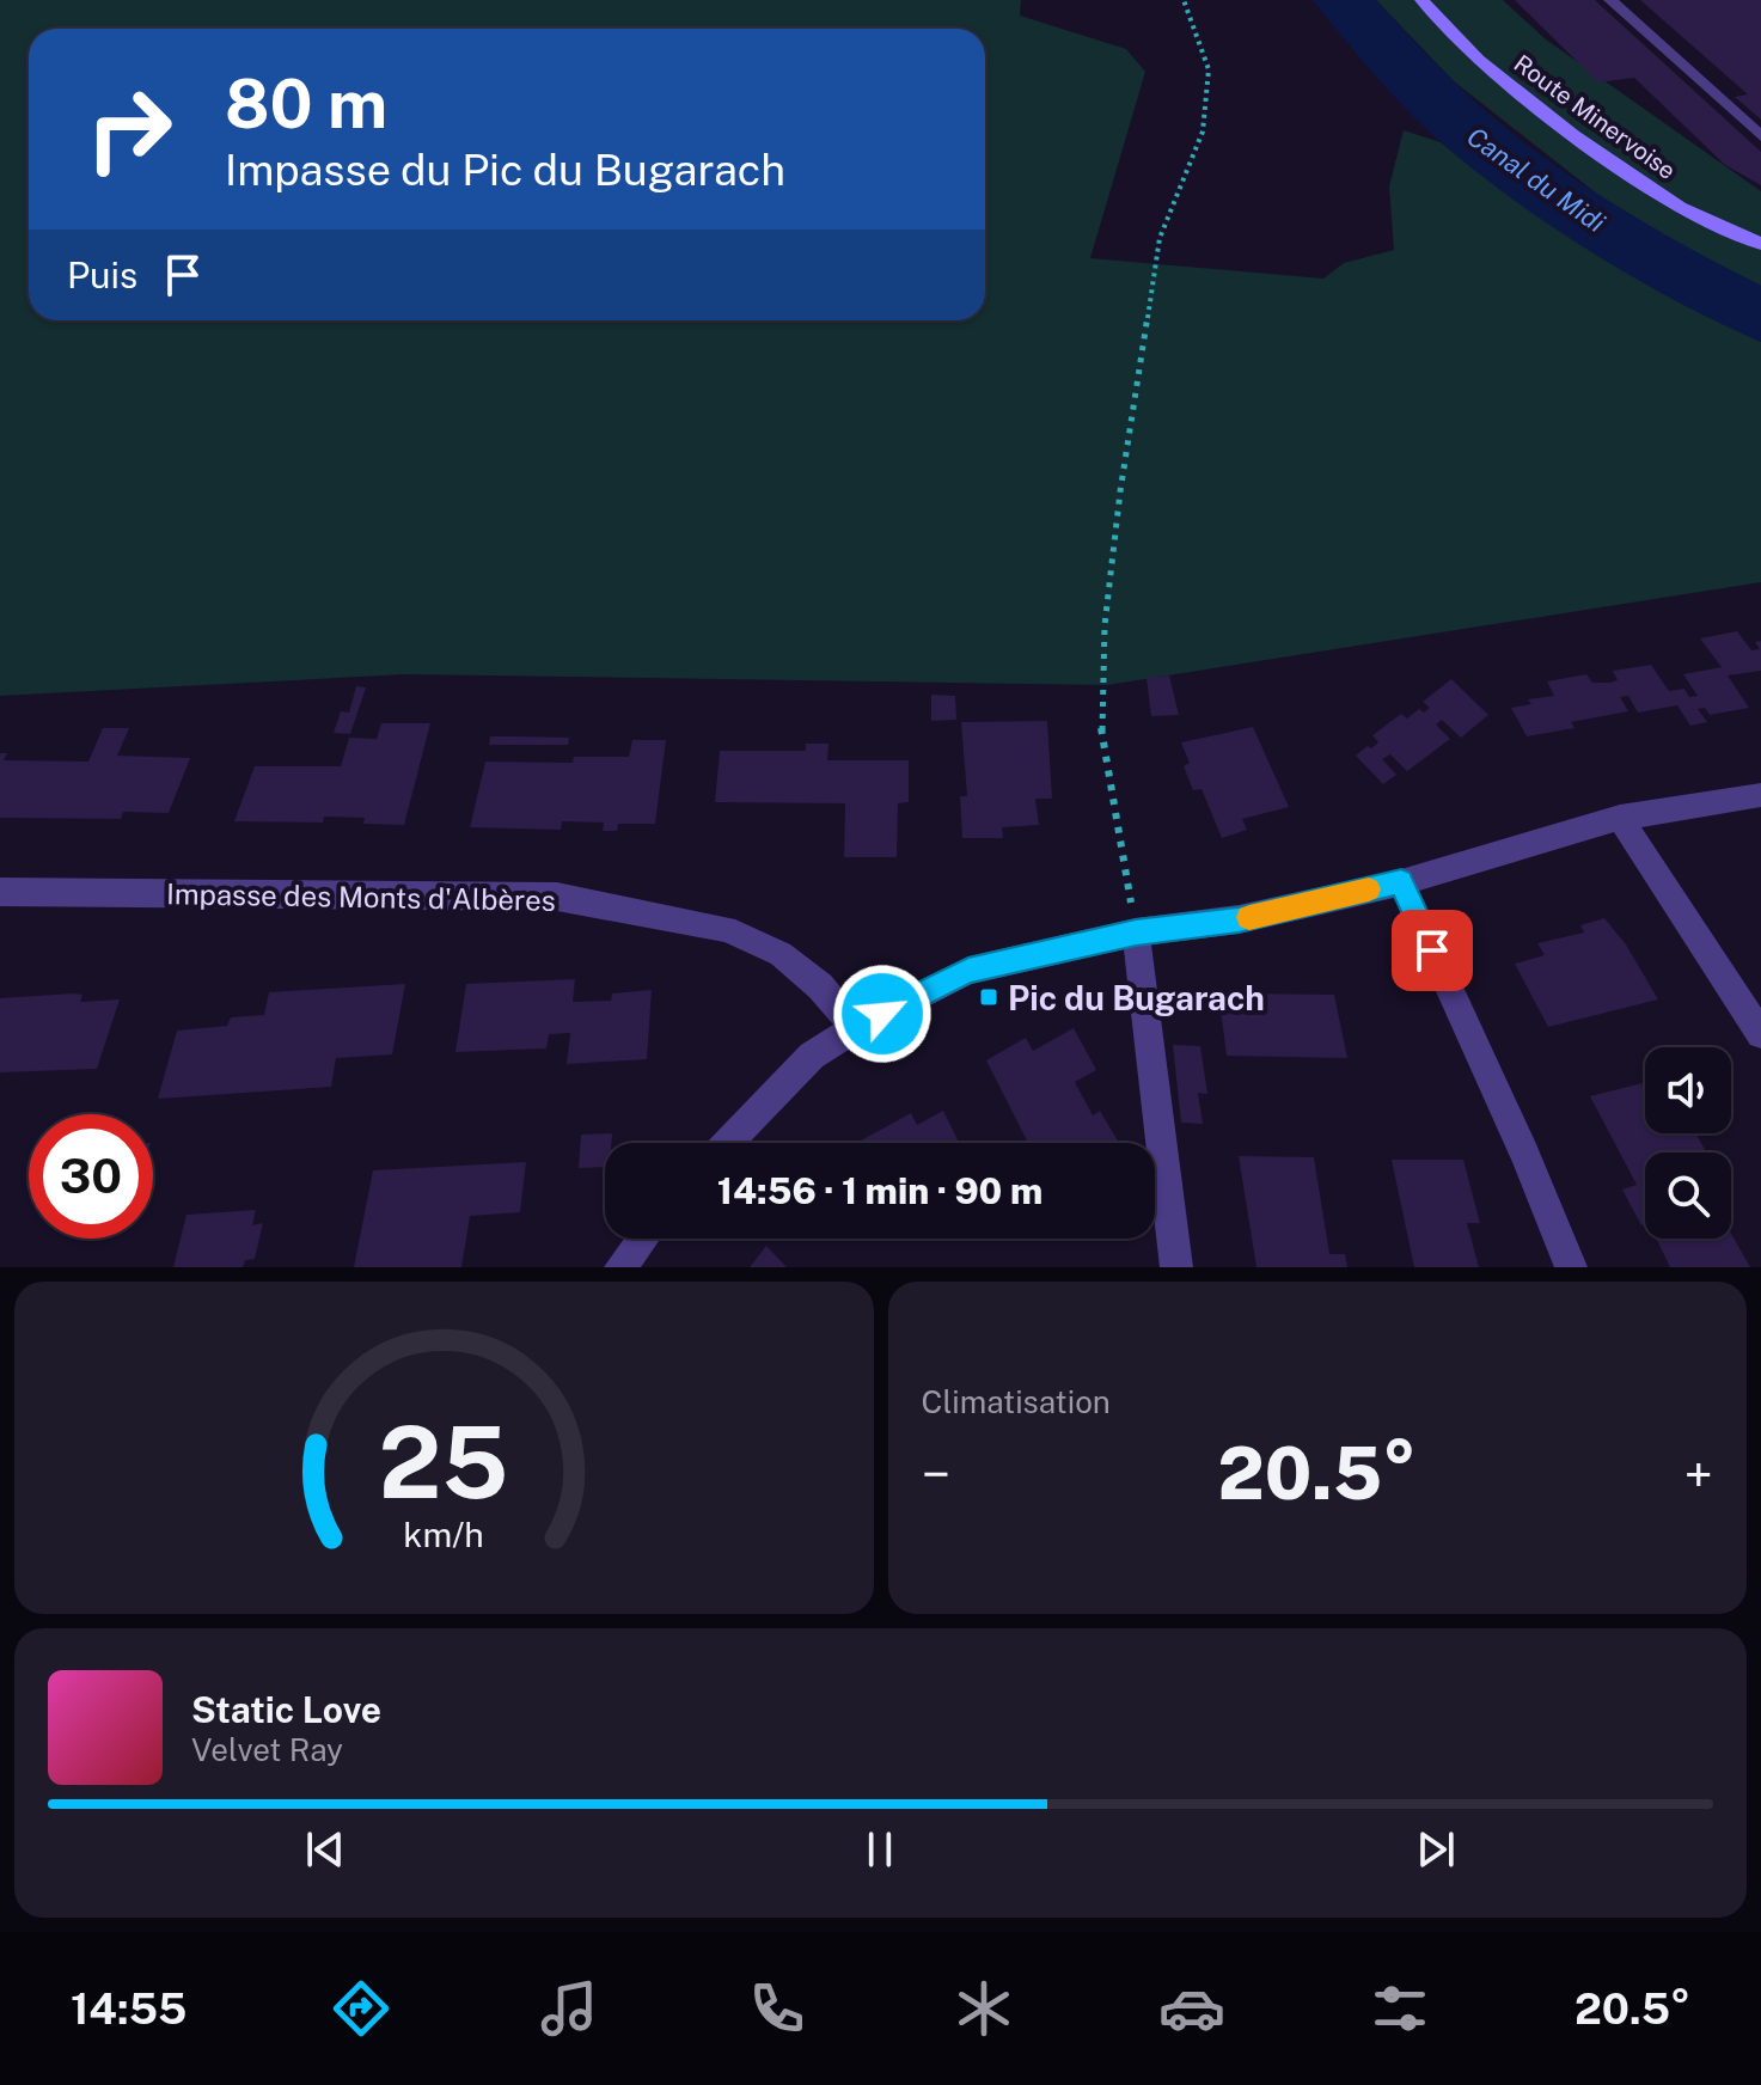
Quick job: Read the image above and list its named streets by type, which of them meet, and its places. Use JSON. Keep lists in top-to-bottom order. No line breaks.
{"streets":{"main road":["Route Minervoise"],"street":["Impasse des Monts d'Albères"]},"water":["Canal du Midi"],"places":{"transit":["Pic du Bugarach"]},"page":{"turn":["80 m","Impasse du Pic du Bugarach"],"then":"Puis","limit":"30","trip":"14:56 · 1 min · 90 m","tile":"Climatisation","heat":["−","20.5°","+"],"song":["Static Love","Velvet Ray"],"tabs":["14:55","20.5°"],"gauge":["25","km/h"]}}
